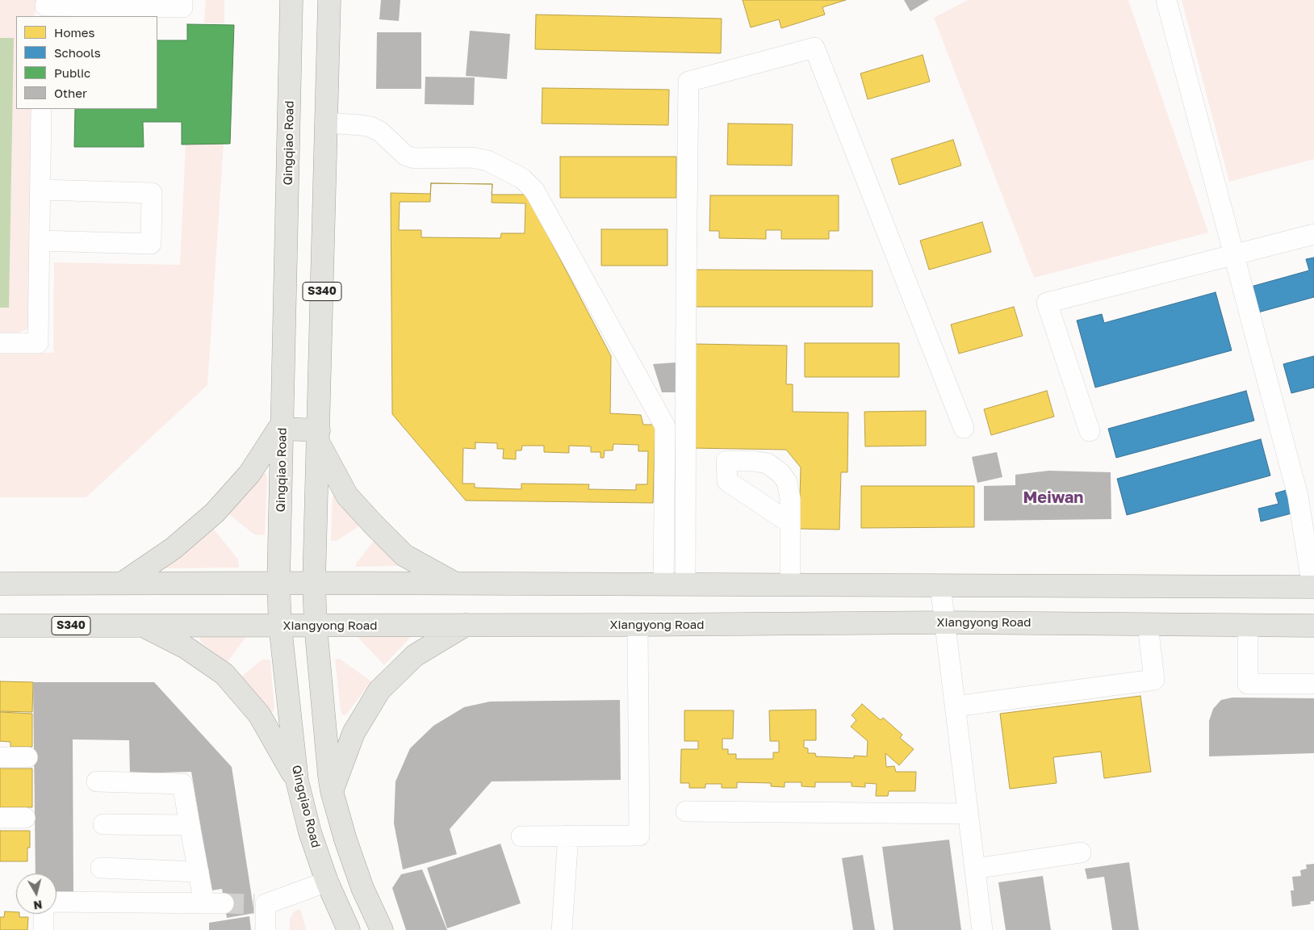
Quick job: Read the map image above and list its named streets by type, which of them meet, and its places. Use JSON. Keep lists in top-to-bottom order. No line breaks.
{"streets":{"main road":["Qingqiao Road","S340","Xiangyong Road"]},"crossings":[["Qingqiao Road","Xiangyong Road"],["S340","Xiangyong Road"]],"districts":["Meiwan"],"legend":["Homes","Schools","Public","Other"],"north":"bottom"}
